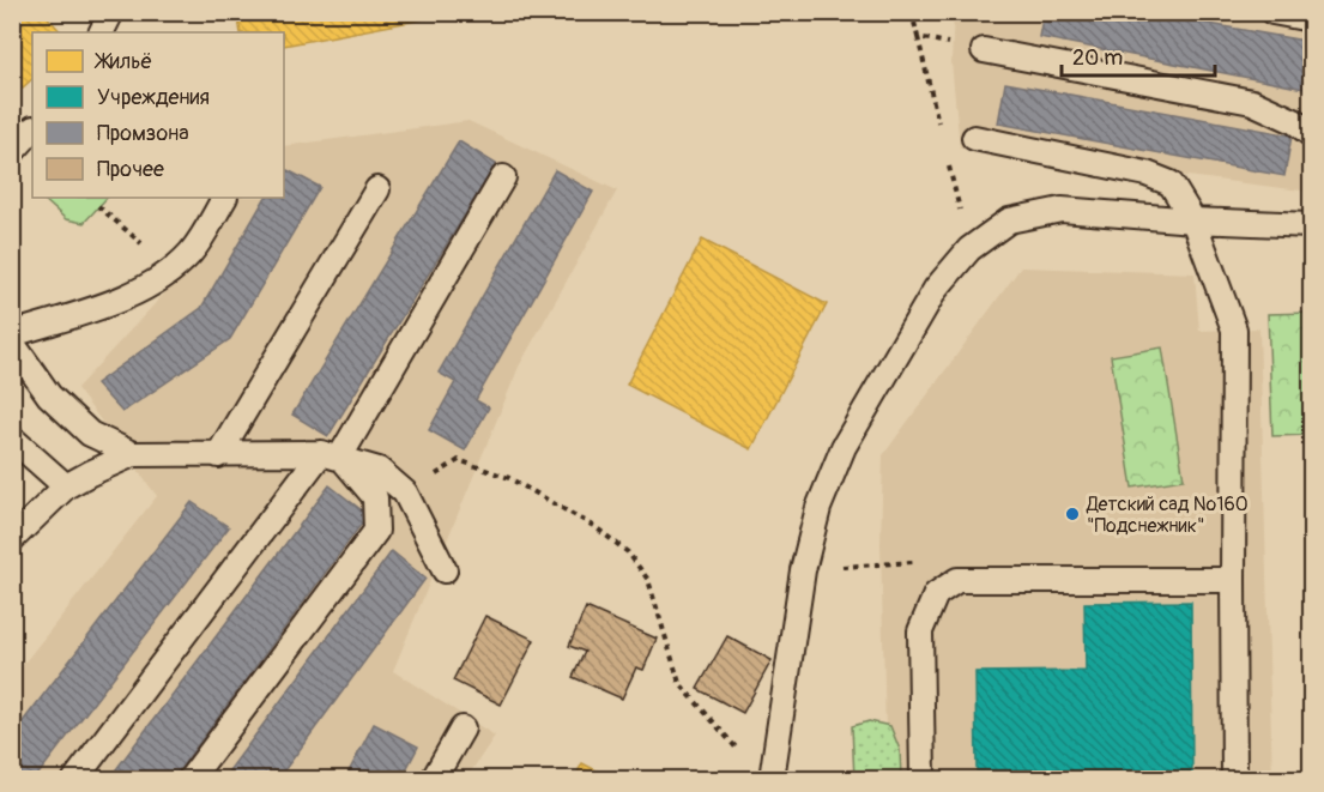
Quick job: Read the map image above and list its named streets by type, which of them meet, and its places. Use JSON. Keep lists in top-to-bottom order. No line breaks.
{"places":["Детский сад №160 \"Подснежник\""],"legend":["Жильё","Учреждения","Промзона","Прочее"],"scale_bar":"20 m"}
